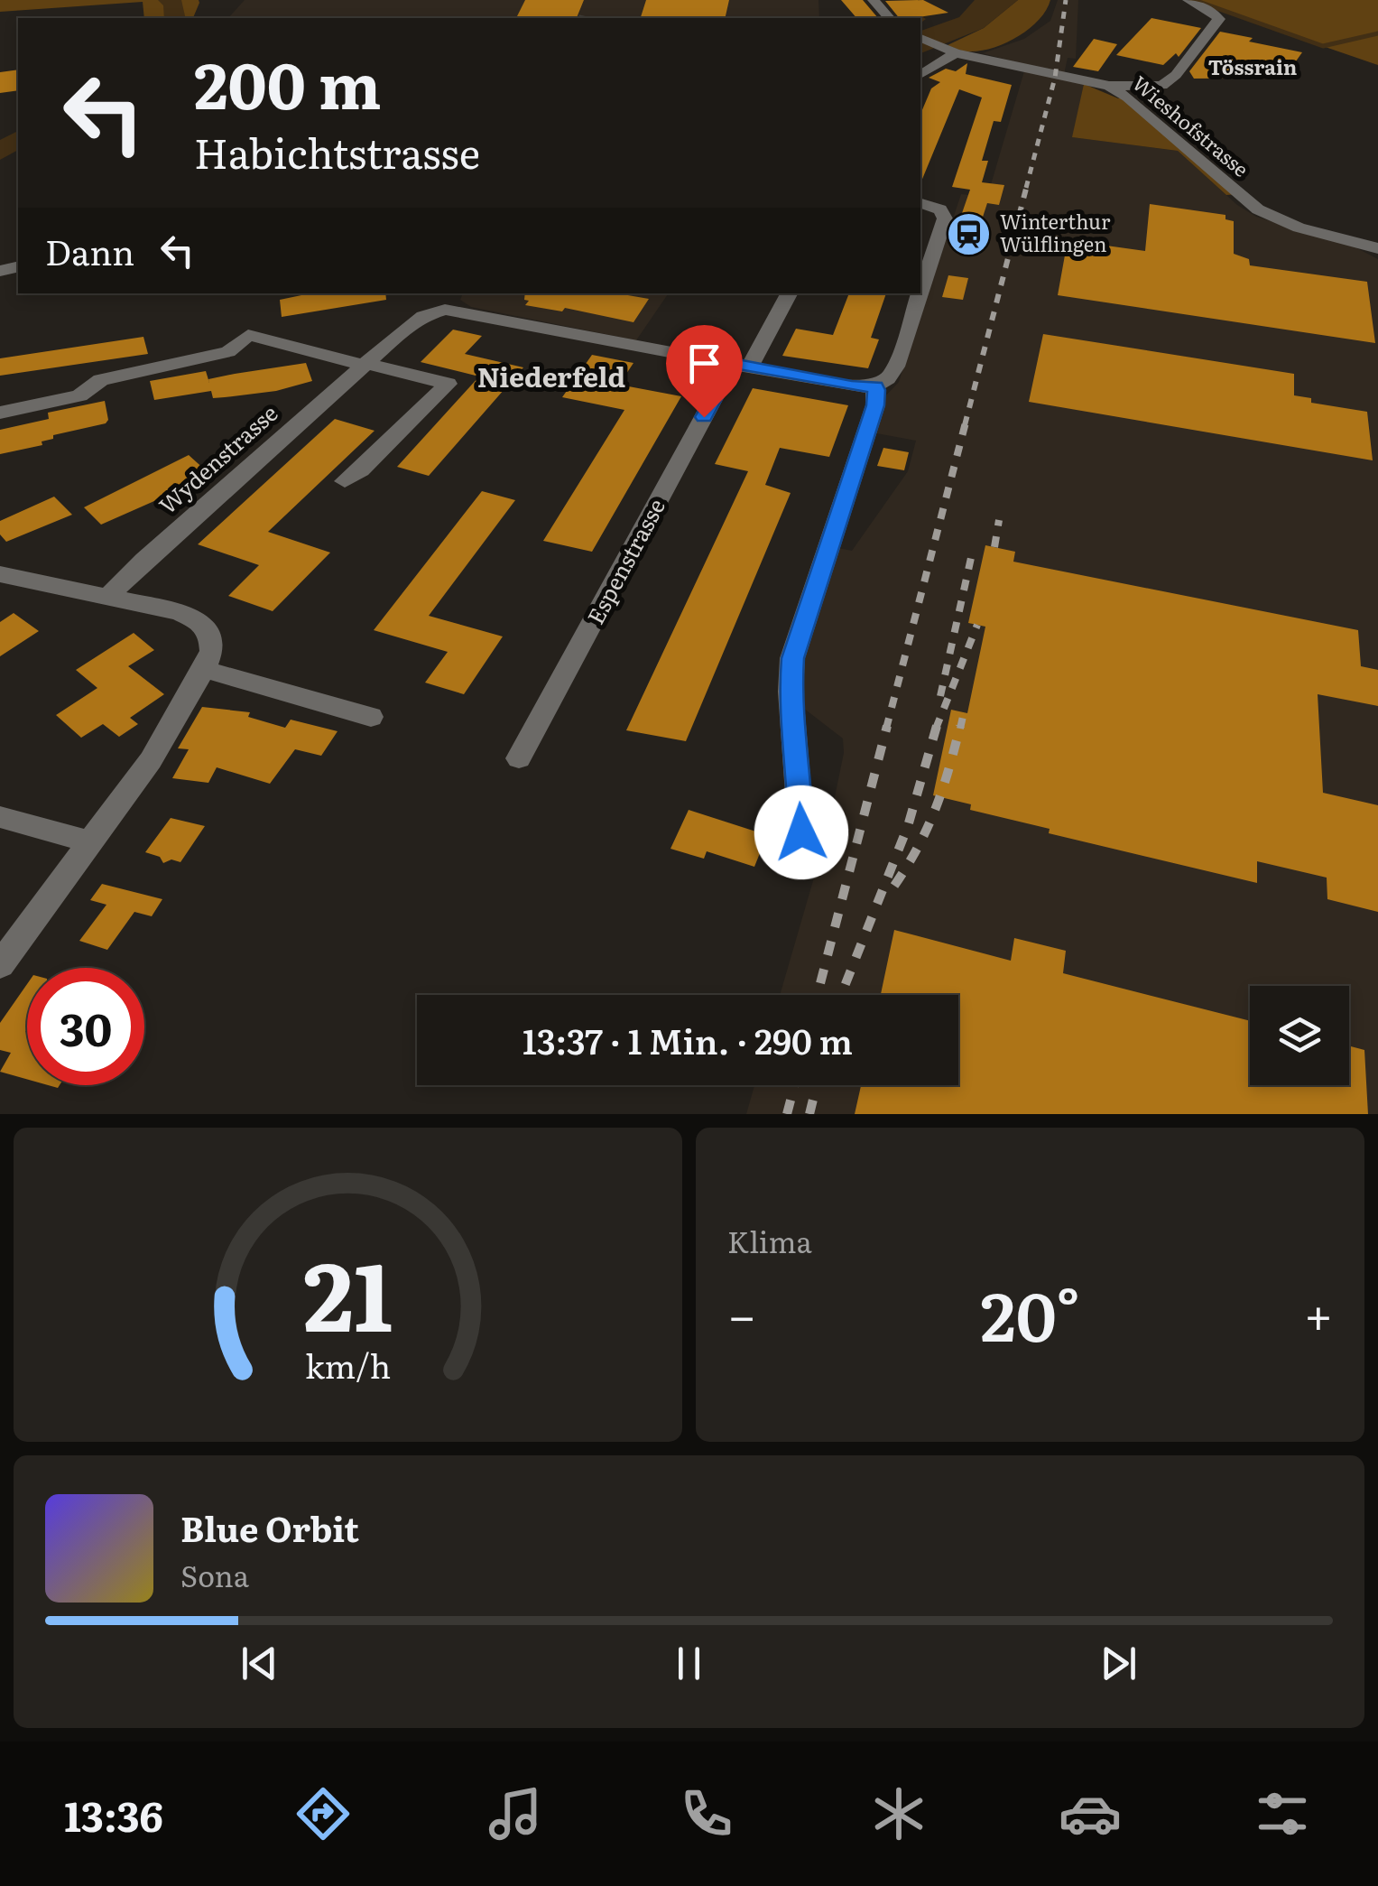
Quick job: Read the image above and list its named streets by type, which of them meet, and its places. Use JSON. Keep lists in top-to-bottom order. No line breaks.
{"streets":{"street":["Wieshofstrasse","Wydenstrasse","Espenstrasse"]},"districts":["Tössrain","Niederfeld"],"places":{"station":["Winterthur Wülflingen"]},"page":{"turn":["200 m","Habichtstrasse"],"then":"Dann","limit":"30","trip":"13:37 · 1 Min. · 290 m","tile":"Klima","heat":["−","20°","+"],"song":["Blue Orbit","Sona"],"tabs":"13:36","gauge":["21","km/h"]}}
